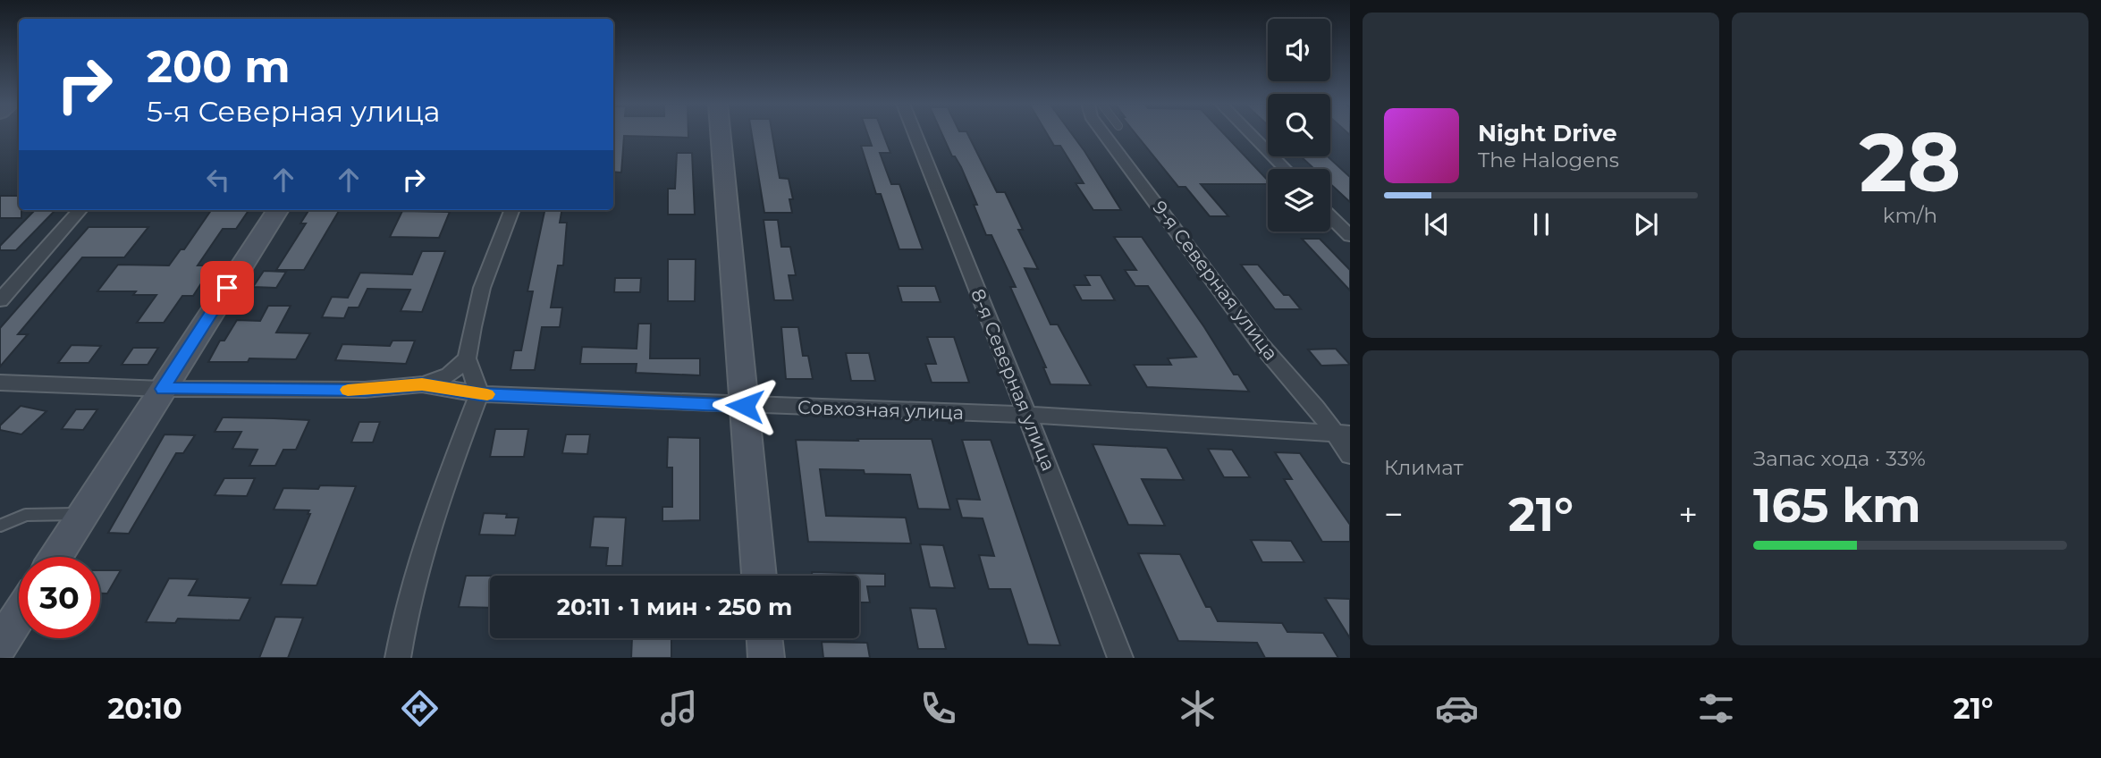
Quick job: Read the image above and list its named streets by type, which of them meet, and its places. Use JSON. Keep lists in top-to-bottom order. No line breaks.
{"streets":{"street":["9-я Северная улица","8-я Северная улица","Совхозная улица"]},"crossings":[["9-я Северная улица","Совхозная улица"],["8-я Северная улица","Совхозная улица"]],"page":{"tile":[["28","km/h"],"Климат",["Запас хода · 33%","165 km"]],"turn":["200 m","5-я Северная улица"],"song":["Night Drive","The Halogens"],"heat":["−","21°","+"],"limit":"30","trip":"20:11 · 1 мин · 250 m","tabs":["20:10","21°"]}}
